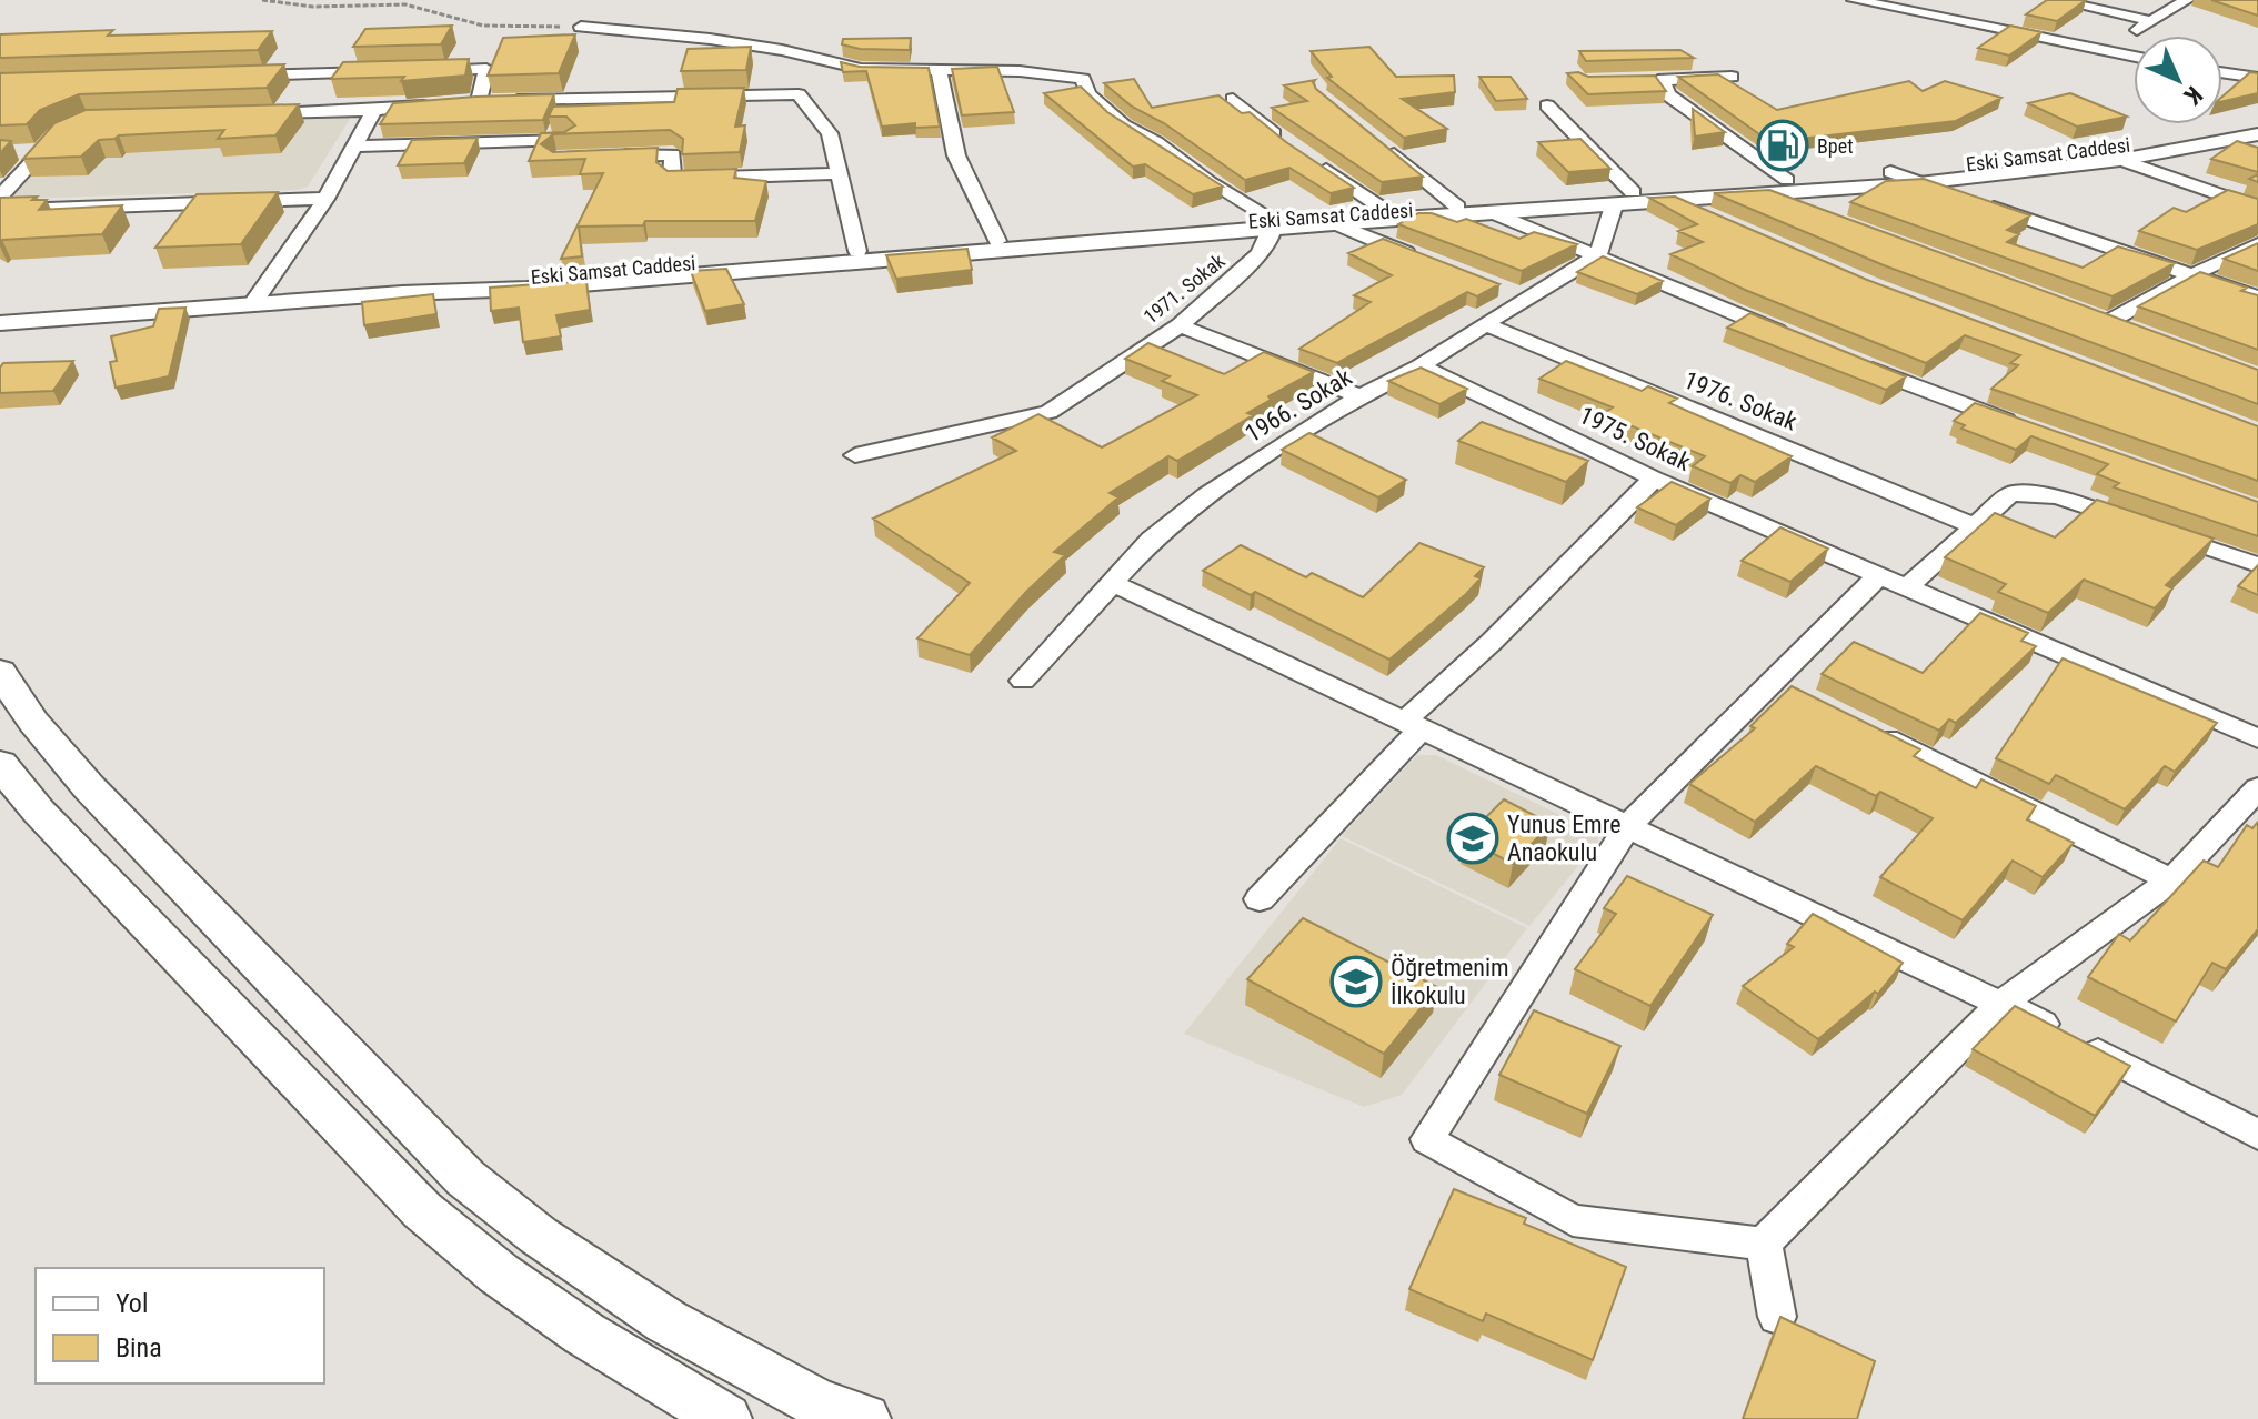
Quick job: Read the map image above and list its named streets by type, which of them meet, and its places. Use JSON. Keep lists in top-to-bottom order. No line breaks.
{"streets":{"street":["Eski Samsat Caddesi","1971. Sokak","1976. Sokak","1966. Sokak","1975. Sokak"]},"crossings":[["Eski Samsat Caddesi","1971. Sokak"],["1976. Sokak","1966. Sokak"],["1966. Sokak","1975. Sokak"]],"places":{"fuel station":["Bpet"],"school or university":["Yunus Emre Anaokulu","Öğretmenim İlkokulu"]},"legend":["Yol","Bina"],"north":"bottom right"}
